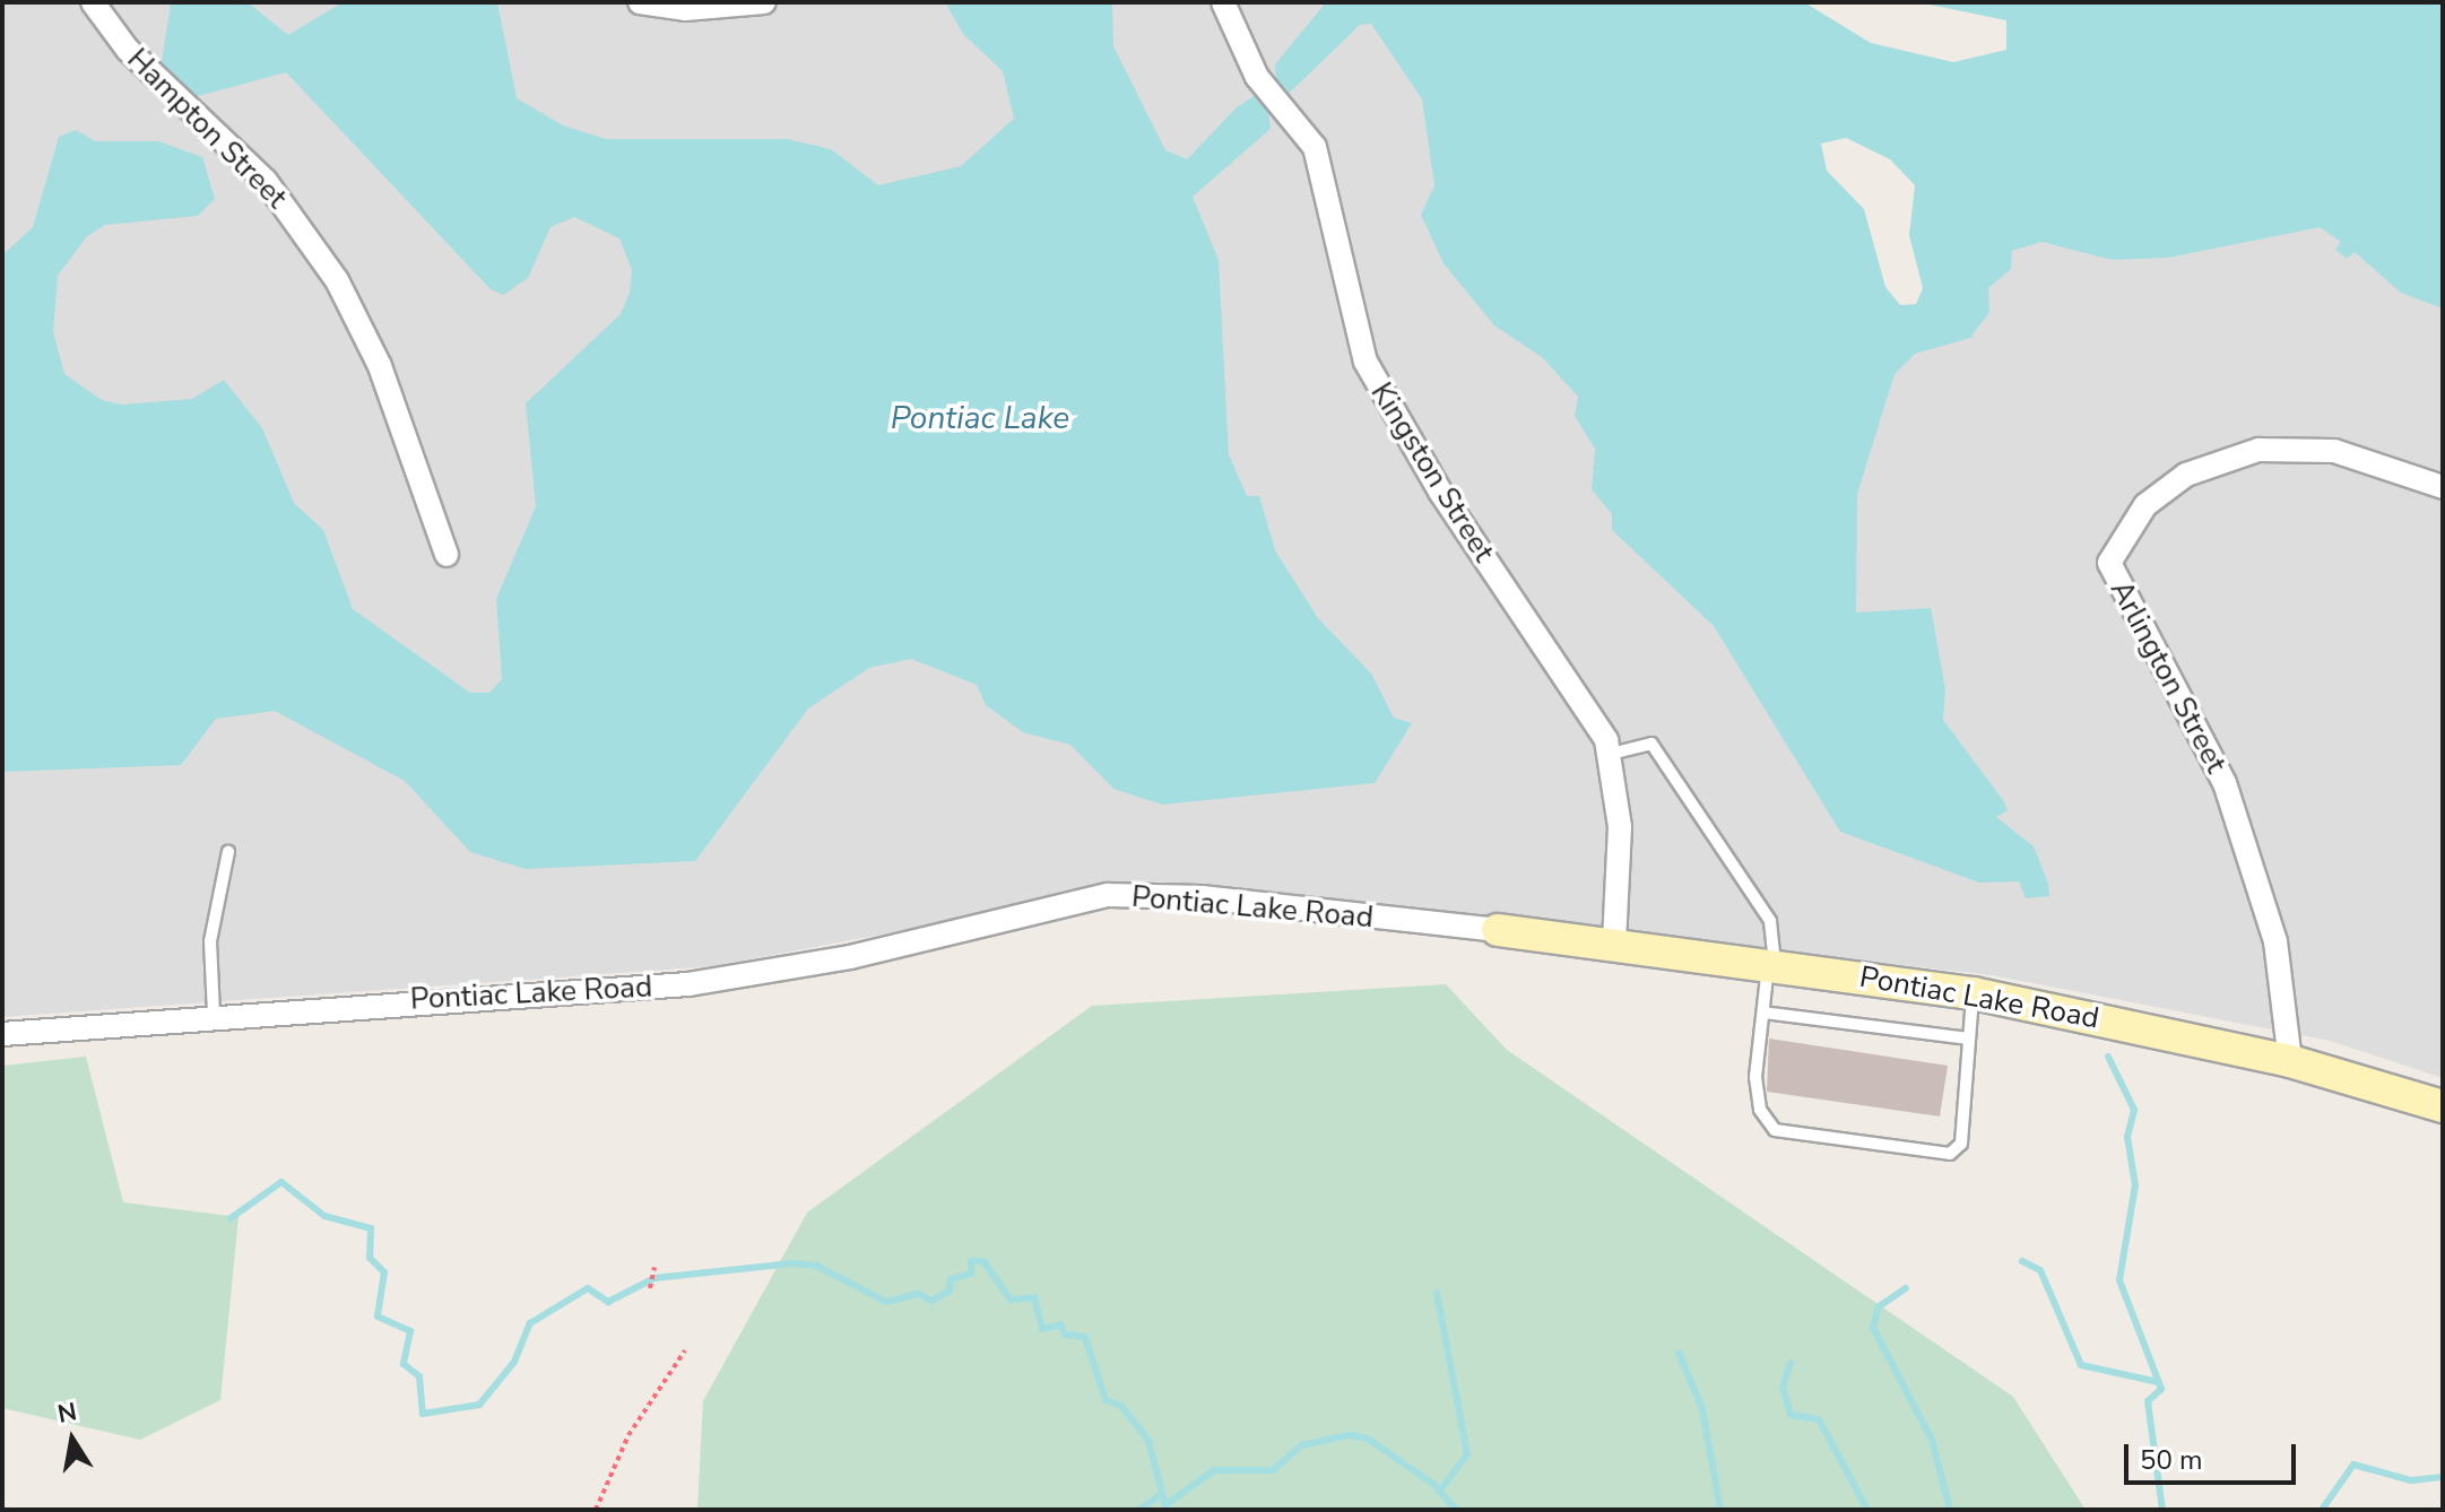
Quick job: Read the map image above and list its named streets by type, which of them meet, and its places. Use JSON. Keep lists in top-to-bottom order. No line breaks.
{"streets":{"street":["Hampton Street","Kingston Street","Arlington Street","Pontiac Lake Road"]},"crossings":[["Kingston Street","Pontiac Lake Road"],["Arlington Street","Pontiac Lake Road"]],"water":["Pontiac Lake"],"scale_bar":"50 m","north":"top"}
